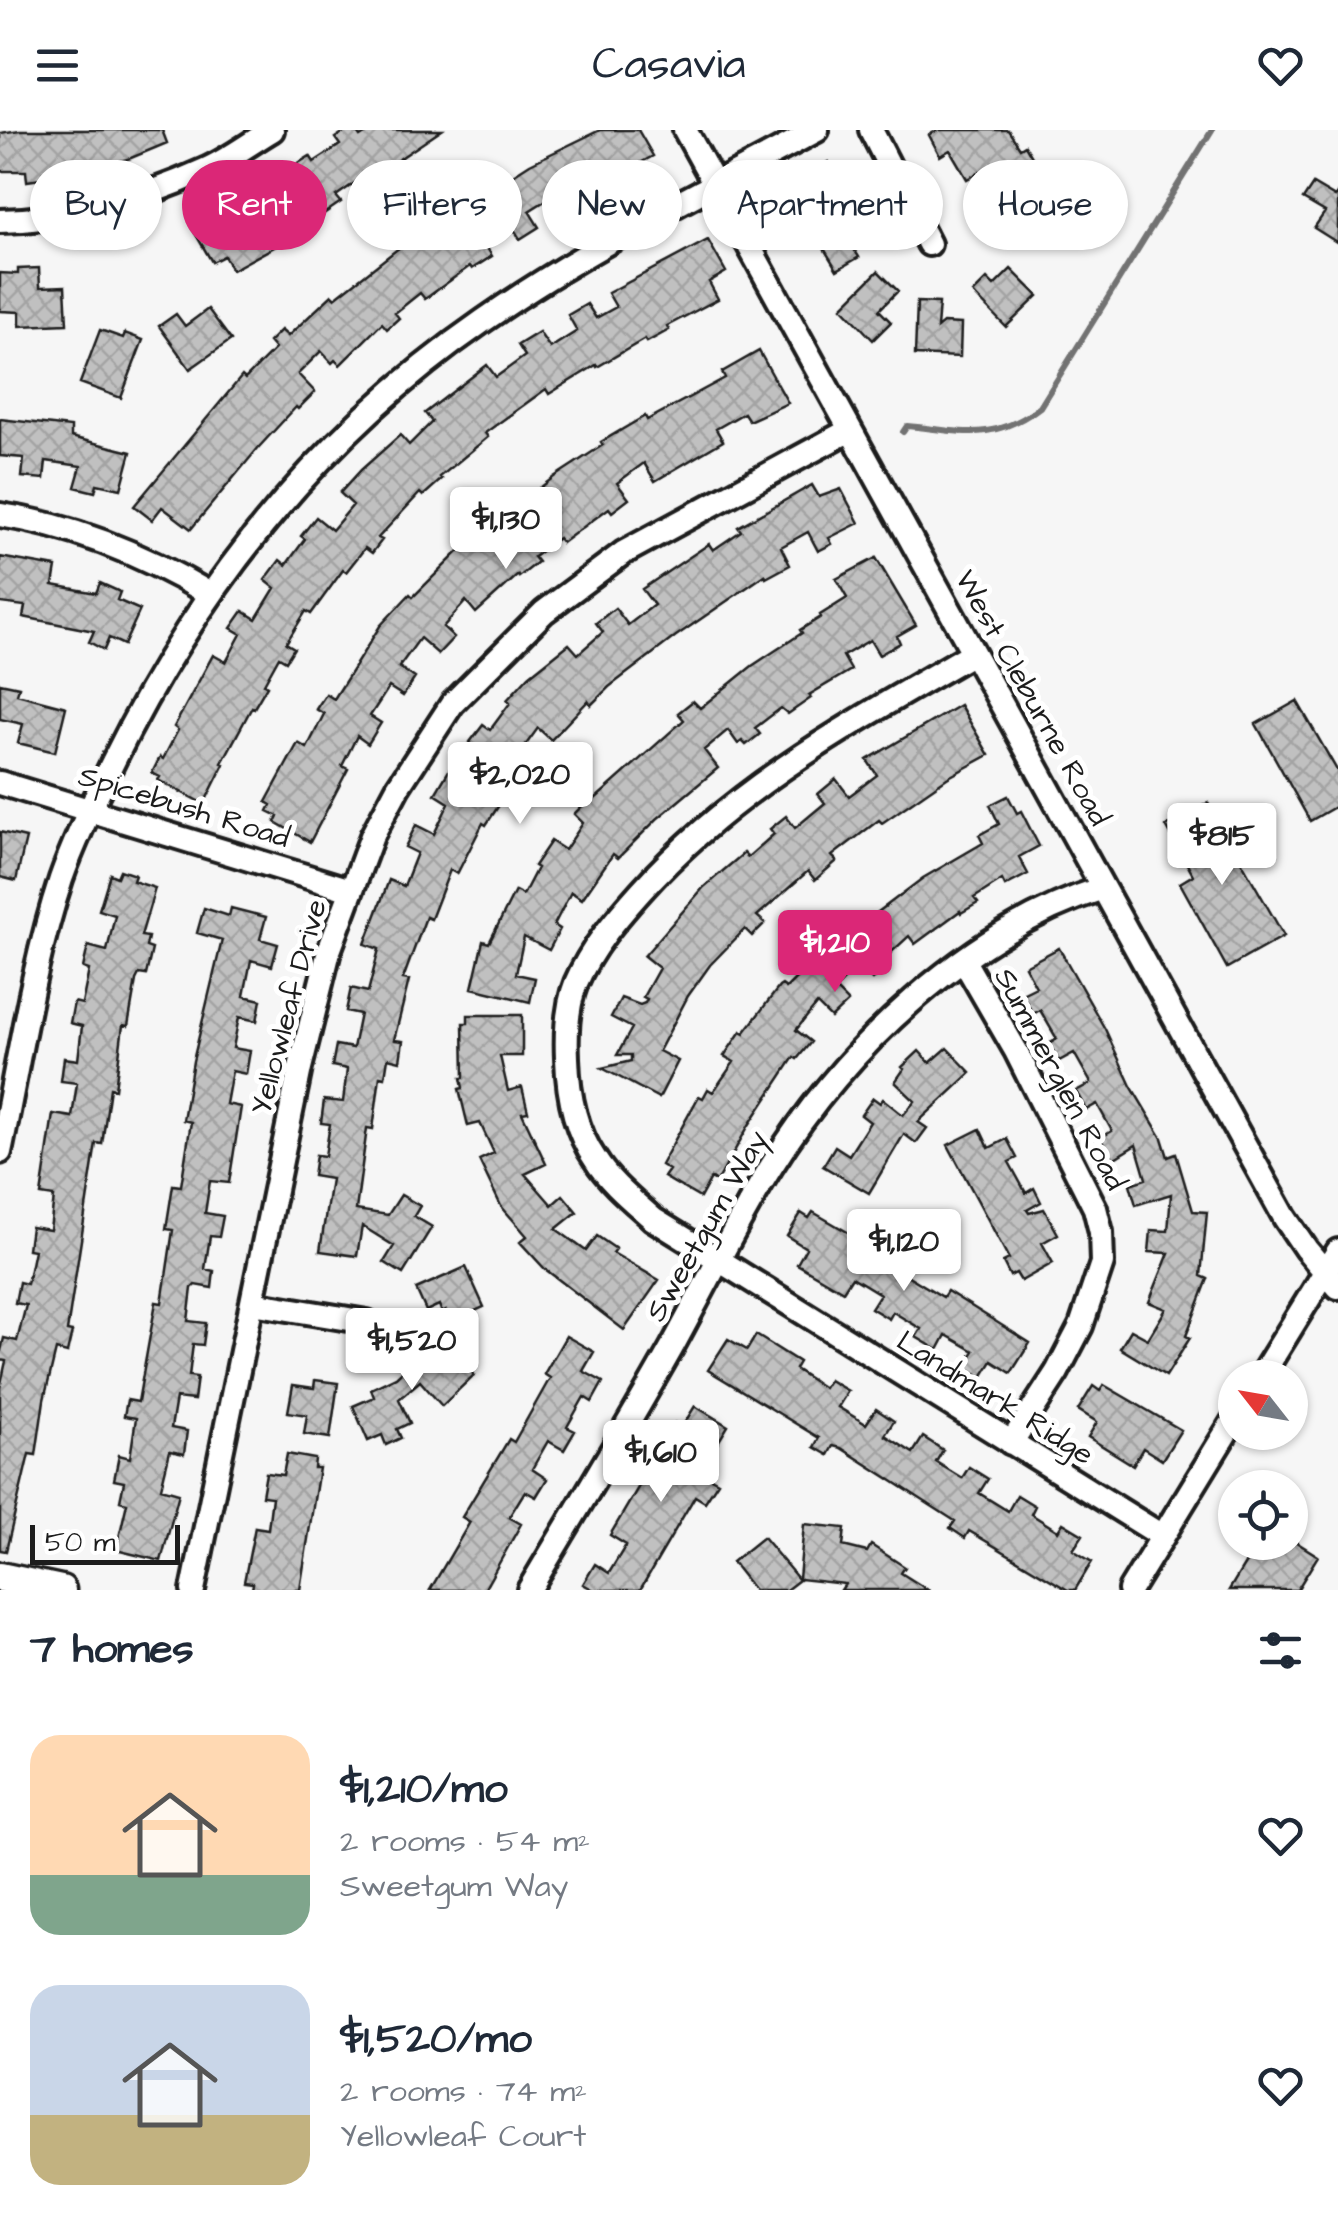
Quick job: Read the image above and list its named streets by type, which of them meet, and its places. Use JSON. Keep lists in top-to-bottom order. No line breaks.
{"streets":{"street":["West Cleburne Road","Spicebush Road","Yellowleaf Drive","Summerglen Road","Sweetgum Way","Landmark Ridge"]},"crossings":[["West Cleburne Road","Yellowleaf Drive"],["West Cleburne Road","Sweetgum Way"],["West Cleburne Road","Landmark Ridge"],["Spicebush Road","Yellowleaf Drive"],["Summerglen Road","Sweetgum Way"],["Summerglen Road","Landmark Ridge"],["Sweetgum Way","Landmark Ridge"]],"scale_bar":"50 m","north":"top left","page":{"header":"Casavia","chip":["Buy","Rent","Filters","New","Apartment","House"],"price":["$1,130","$2,020","$815","$1,210","$1,120","$1,520","$1,610"],"scale":"50 m","heading":"7 homes","list":[{"name":"$1,210/mo","note":"2 rooms · 54 m² · Sweetgum Way"},{"name":"$1,520/mo","note":"2 rooms · 74 m² · Yellowleaf Court"}]}}
